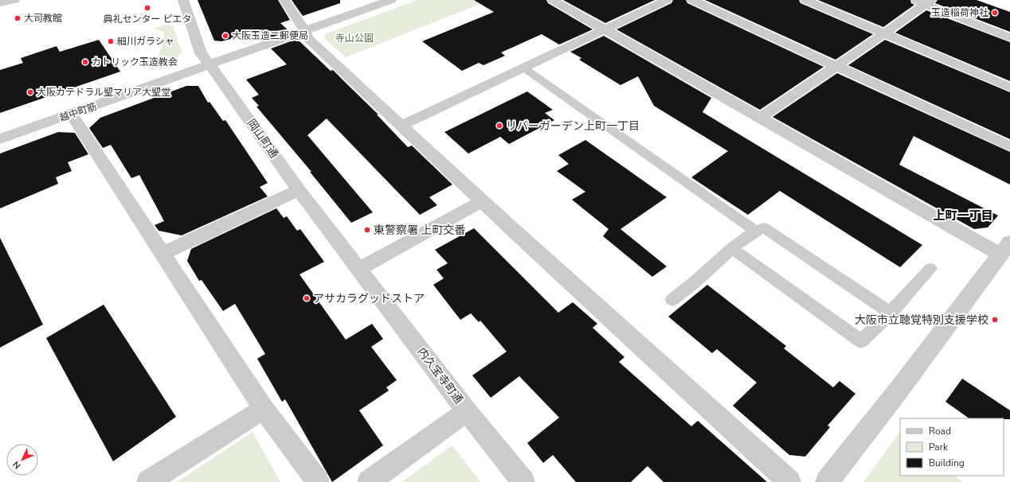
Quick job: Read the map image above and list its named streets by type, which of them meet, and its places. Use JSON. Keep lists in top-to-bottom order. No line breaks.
{"streets":{"street":["越中町筋","岡山町通","内久宝寺町通"]},"crossings":[["越中町筋","岡山町通"],["岡山町通","内久宝寺町通"]],"districts":["上町一丁目"],"parks":["寺山公園"],"places":["典礼センター ピエタ","玉造稲荷神社","大司教館","大阪玉造二郵便局","細川ガラシャ","カトリック玉造教会","大阪カテドラル聖マリア大聖堂","リバーガーデン上町一丁目","東警察署 上町交番","アサカラグッドストア","大阪市立聴覚特別支援学校"],"legend":["Road","Park","Building"],"north":"bottom left"}
